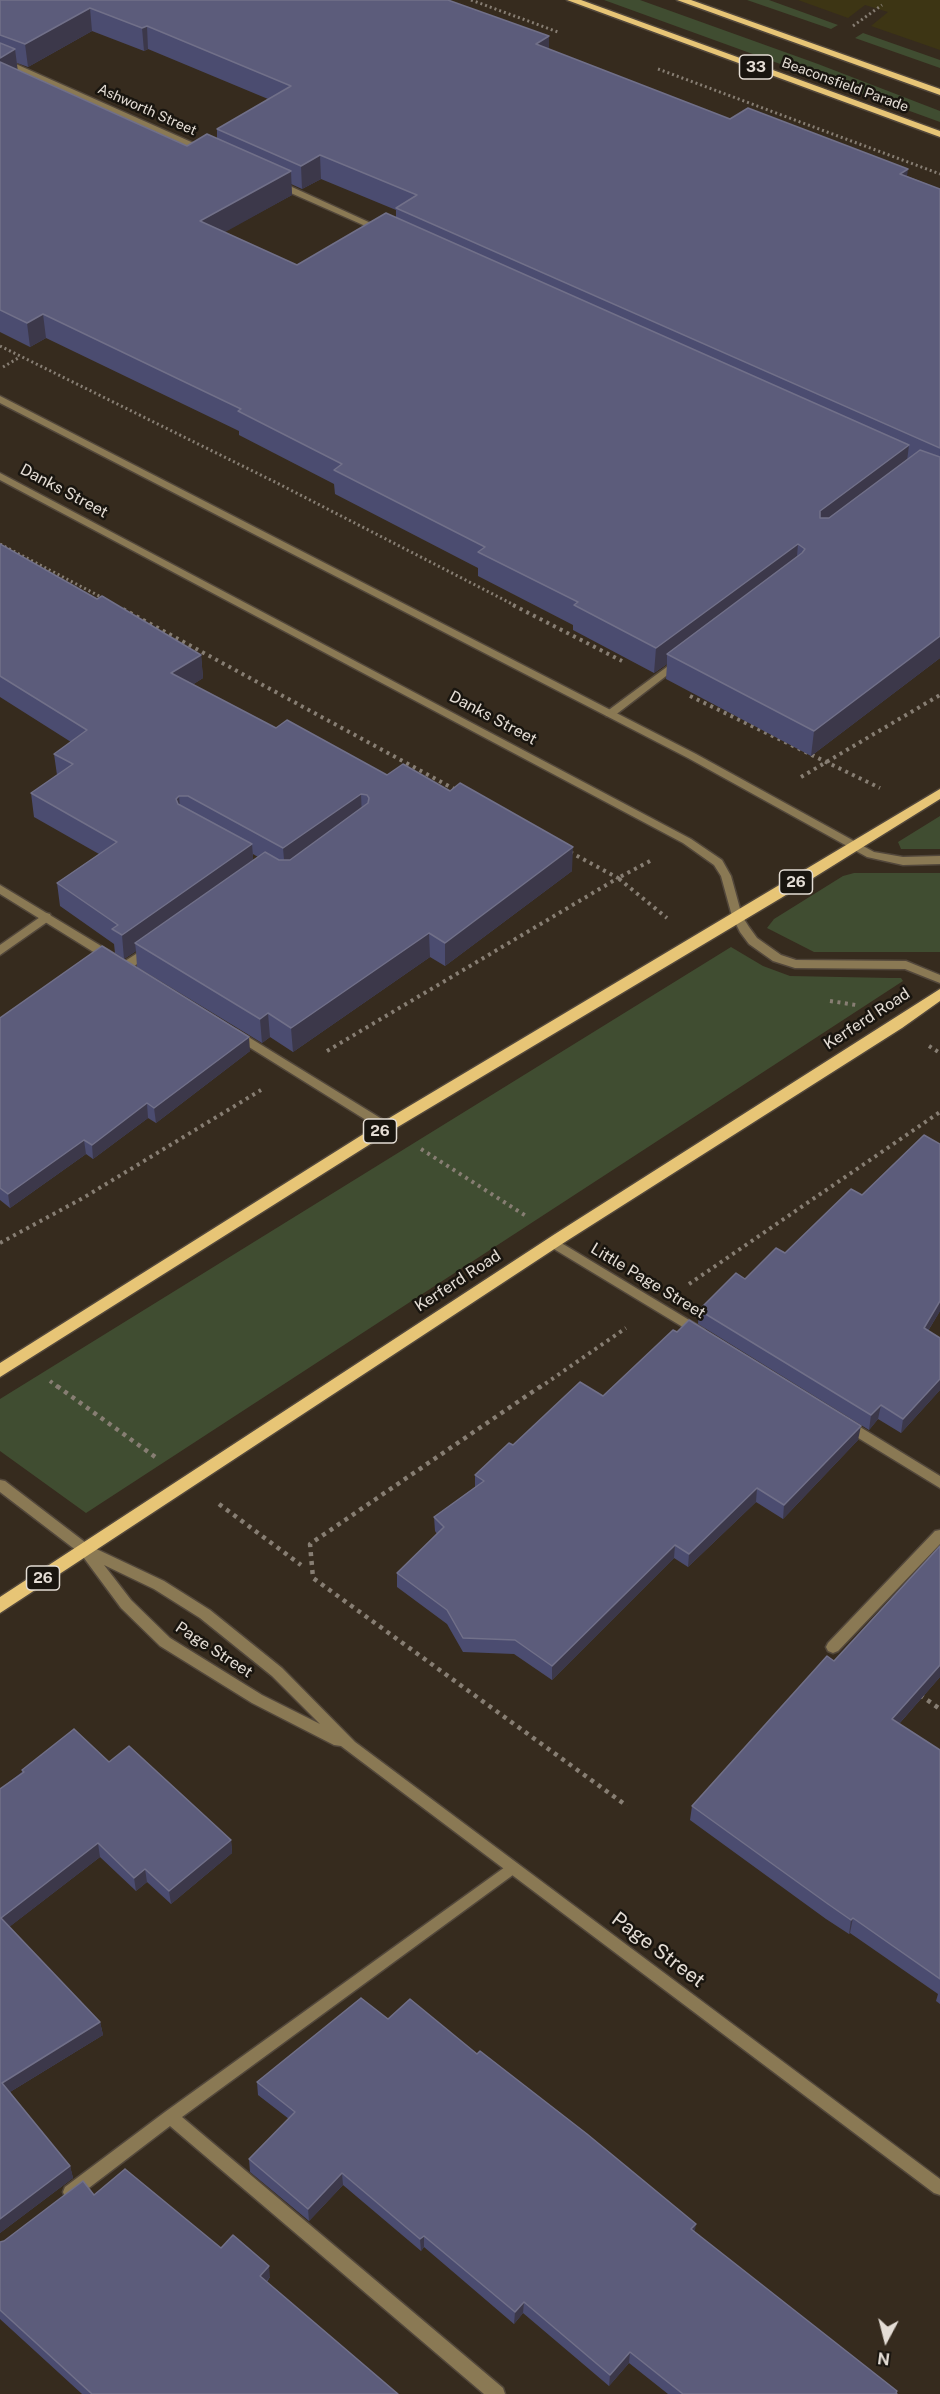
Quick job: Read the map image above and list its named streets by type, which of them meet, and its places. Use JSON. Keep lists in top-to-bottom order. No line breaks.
{"streets":{"main road":["33","Beaconsfield Parade","26","Kerferd Road"],"street":["Ashworth Street","Danks Street","Little Page Street","Page Street"]},"crossings":[["Danks Street","26"],["Kerferd Road","Little Page Street"],["Kerferd Road","Page Street"]],"north":"bottom"}
